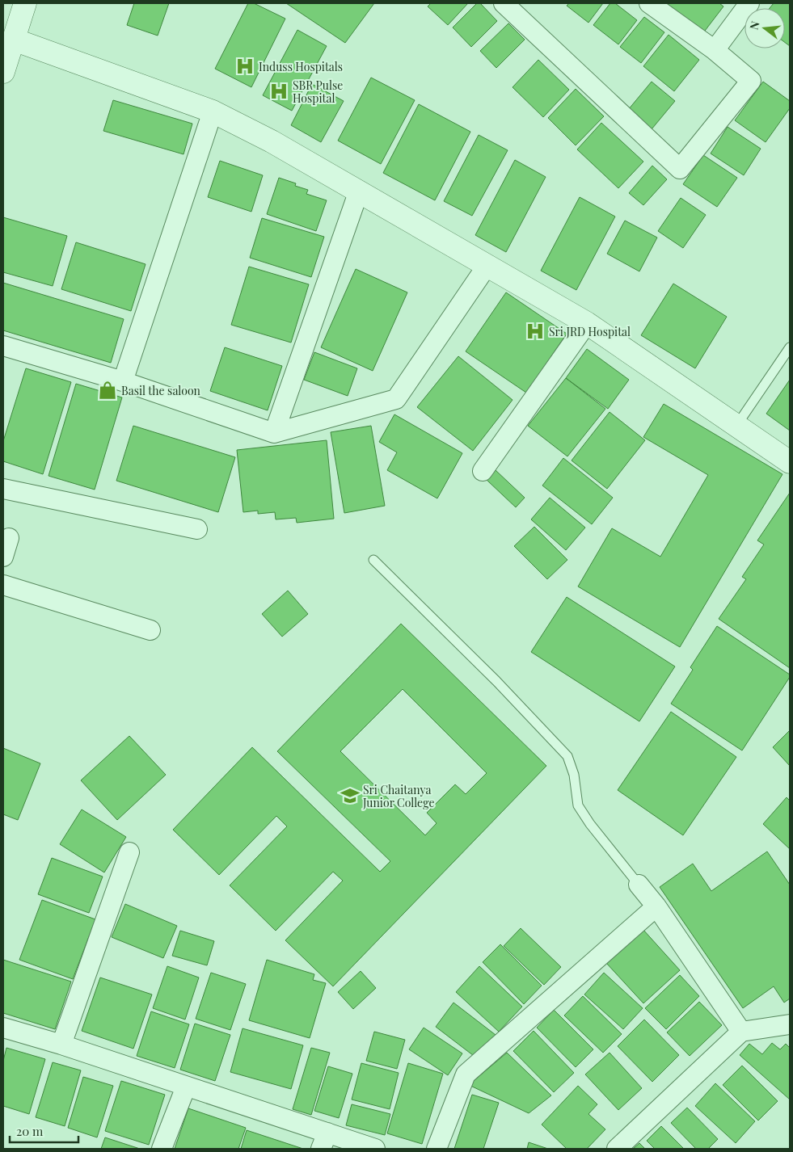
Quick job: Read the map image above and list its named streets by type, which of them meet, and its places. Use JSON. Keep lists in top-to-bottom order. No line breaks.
{"places":{"hospital":["Induss Hospitals","SBR Pulse Hospital","Sri JRD Hospital"],"shop":["Basil the saloon"],"school or university":["Sri Chaitanya Junior College"]},"scale_bar":"20 m","north":"left"}
